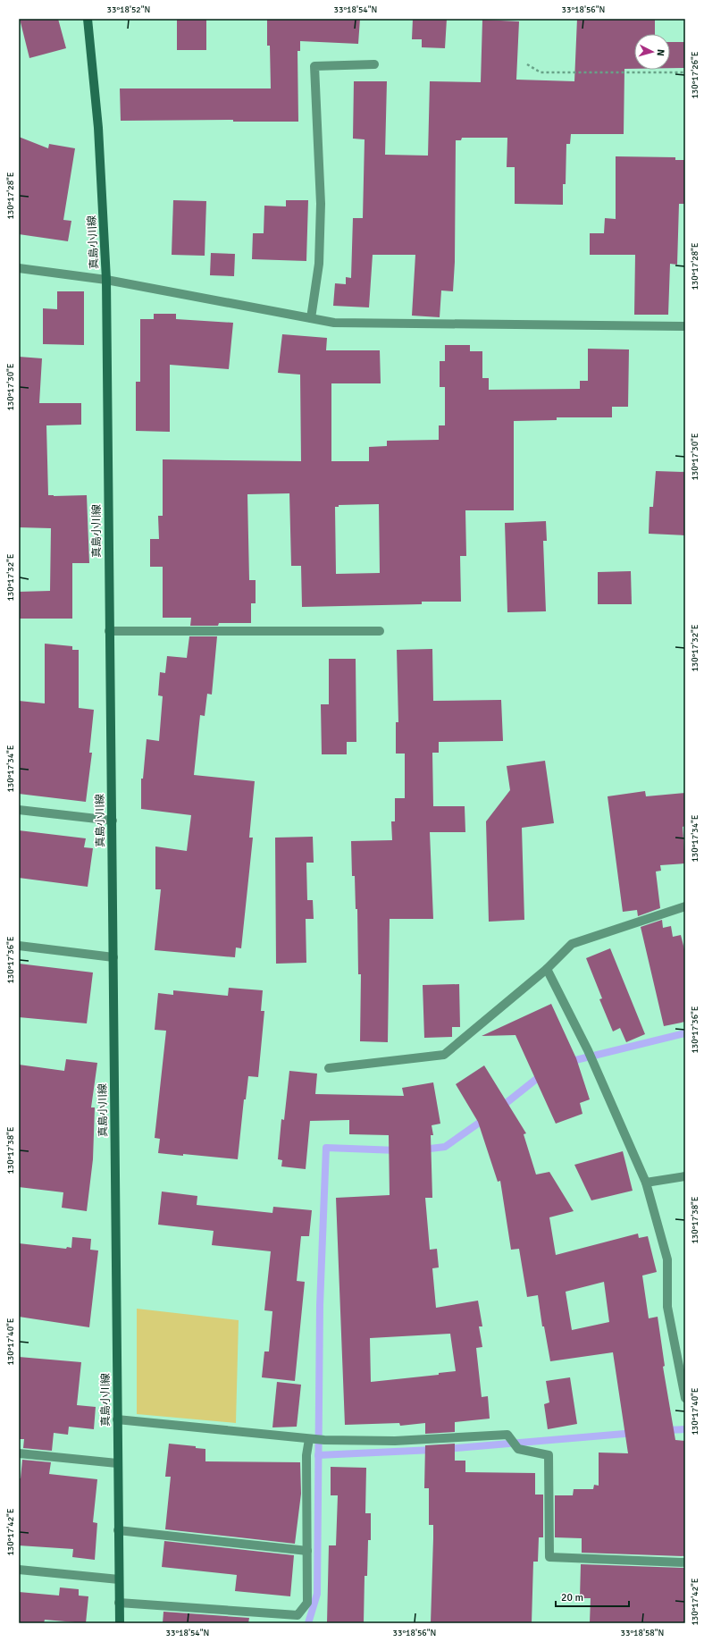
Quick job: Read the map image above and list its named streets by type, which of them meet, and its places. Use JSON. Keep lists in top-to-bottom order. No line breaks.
{"streets":{"street":["真島小川線"]},"scale_bar":"20 m","north":"right","coordinates":["33°18'52\"N","33°18'54\"N","33°18'56\"N","130°17'26\"E","130°17'28\"E","130°17'30\"E","130°17'32\"E","130°17'34\"E","130°17'36\"E","130°17'38\"E","130°17'40\"E","130°17'42\"E","33°18'58\"N"]}
